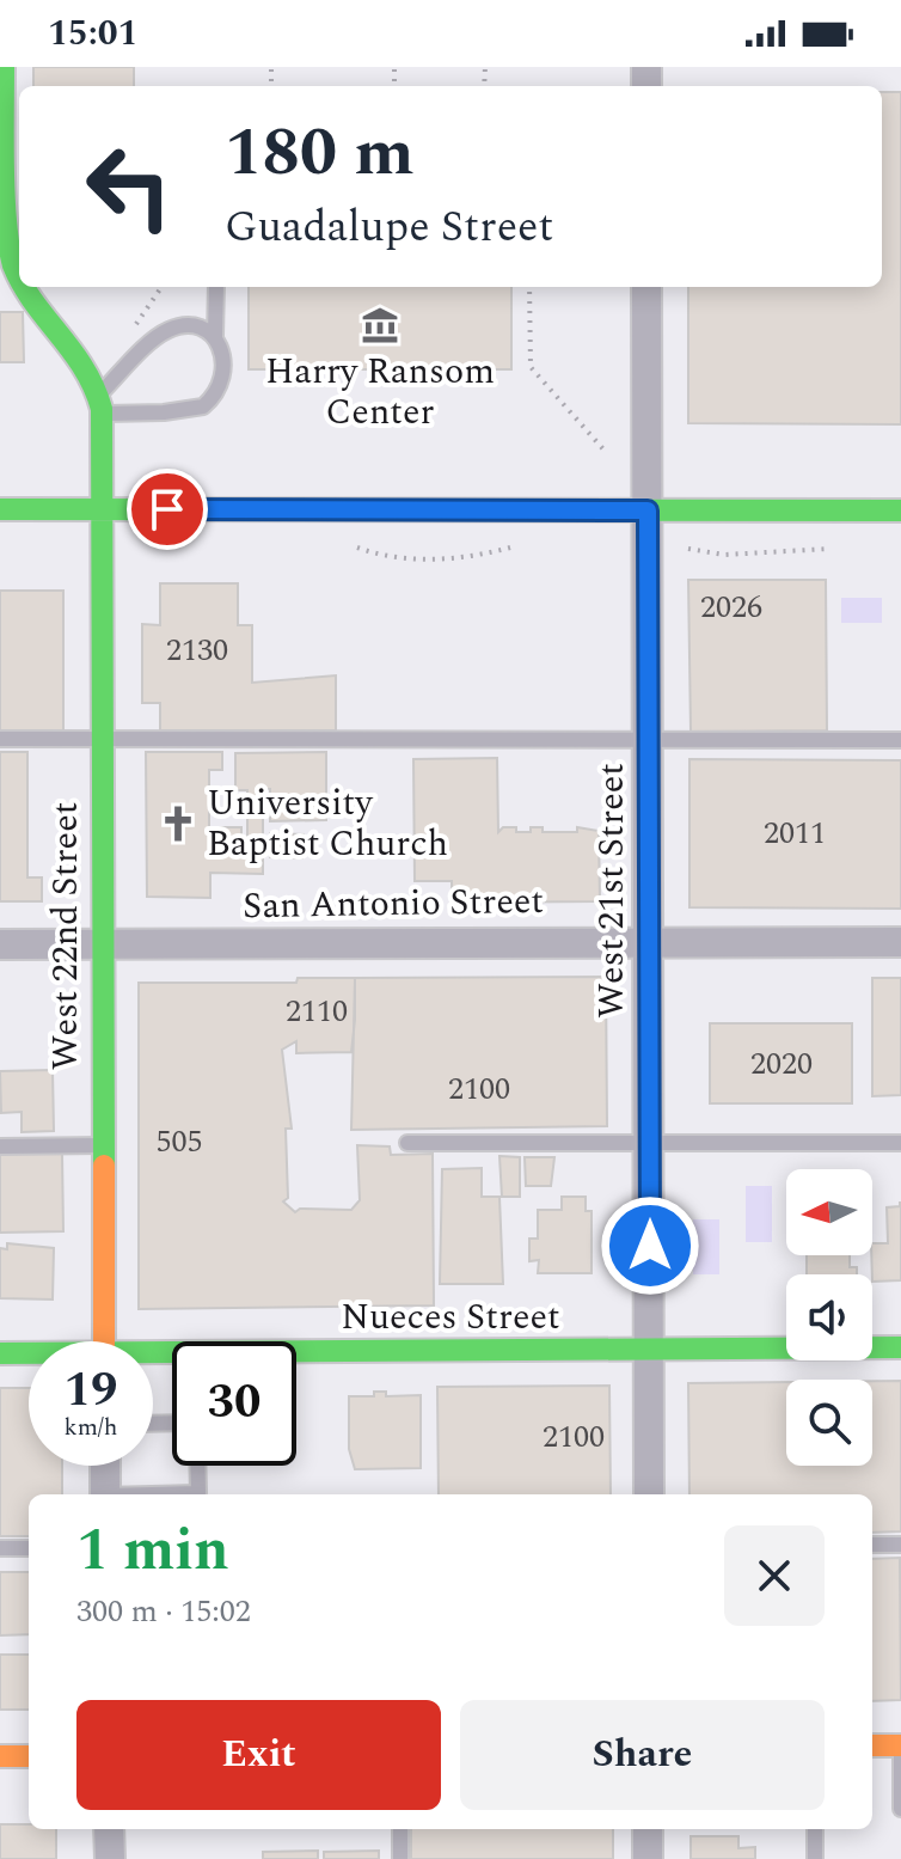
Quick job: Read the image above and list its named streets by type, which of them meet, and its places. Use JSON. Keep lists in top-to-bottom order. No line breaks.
{"streets":{"street":["West 21st Street","San Antonio Street","West 22nd Street","Nueces Street"]},"crossings":[["West 21st Street","San Antonio Street"],["West 21st Street","Nueces Street"],["San Antonio Street","West 22nd Street"]],"places":{"museum":["Harry Ransom Center"],"church":["University Baptist Church"]},"house_numbers":["2026","2130","2011","2110","2020","2100","505","2100"],"north":"left","page":{"status":"15:01","turn":["180 m","Guadalupe Street"],"speed":"19 km/h","limit":"30","heading":["1 min","300 m · 15:02"],"buttons":["Exit","Share"]}}
